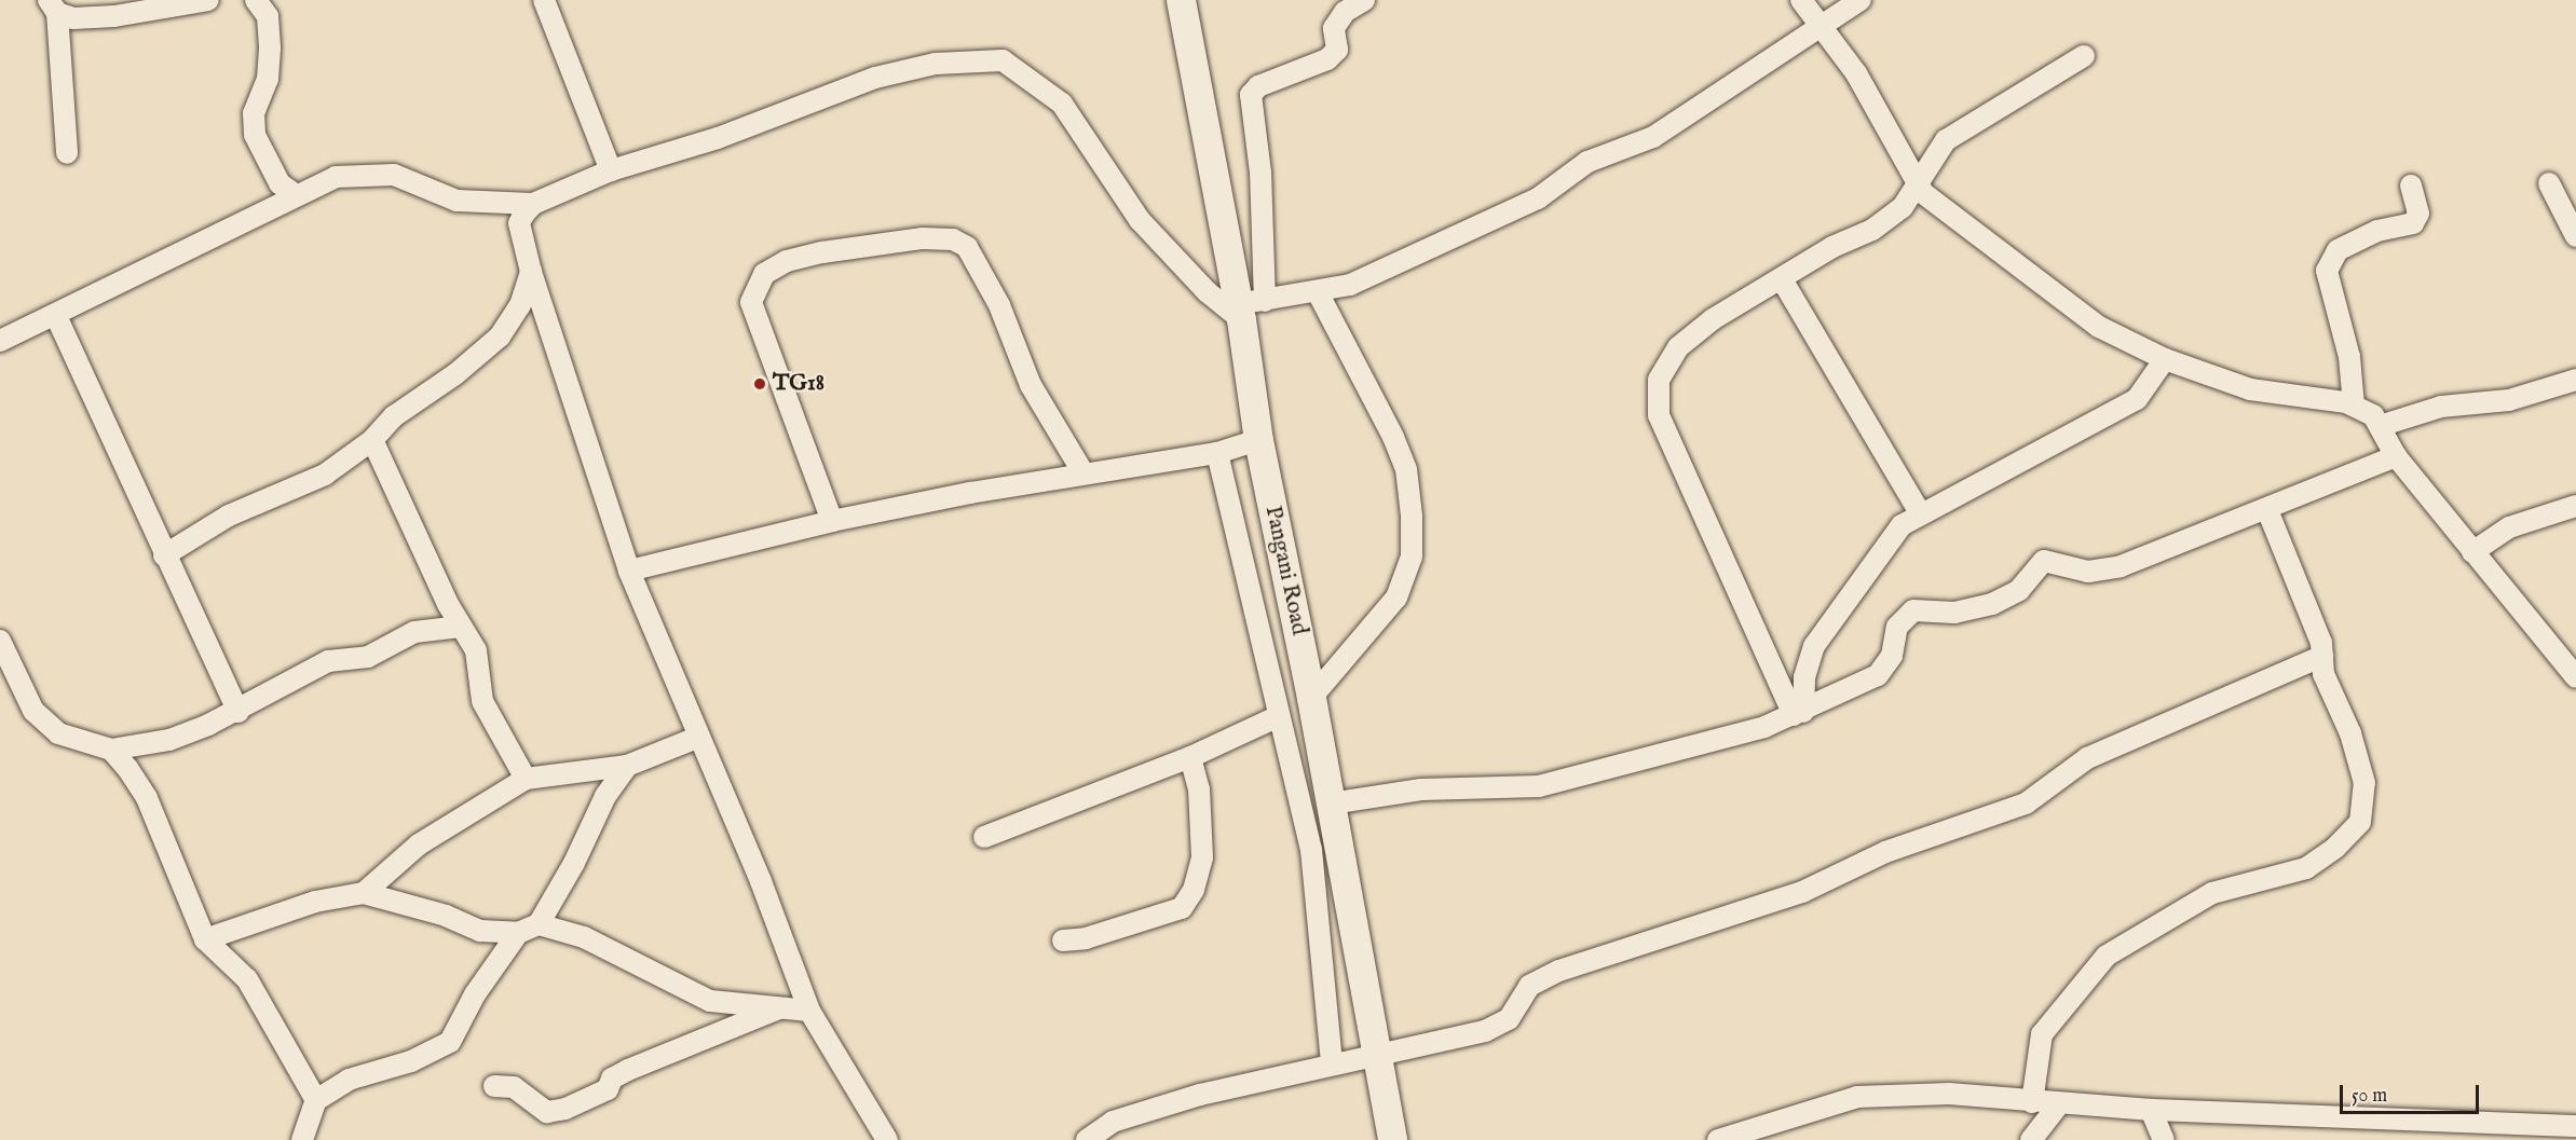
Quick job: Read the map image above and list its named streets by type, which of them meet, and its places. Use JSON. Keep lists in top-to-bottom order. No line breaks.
{"streets":{"main road":["Pangani Road"]},"places":["TG18"],"scale_bar":"50 m"}
